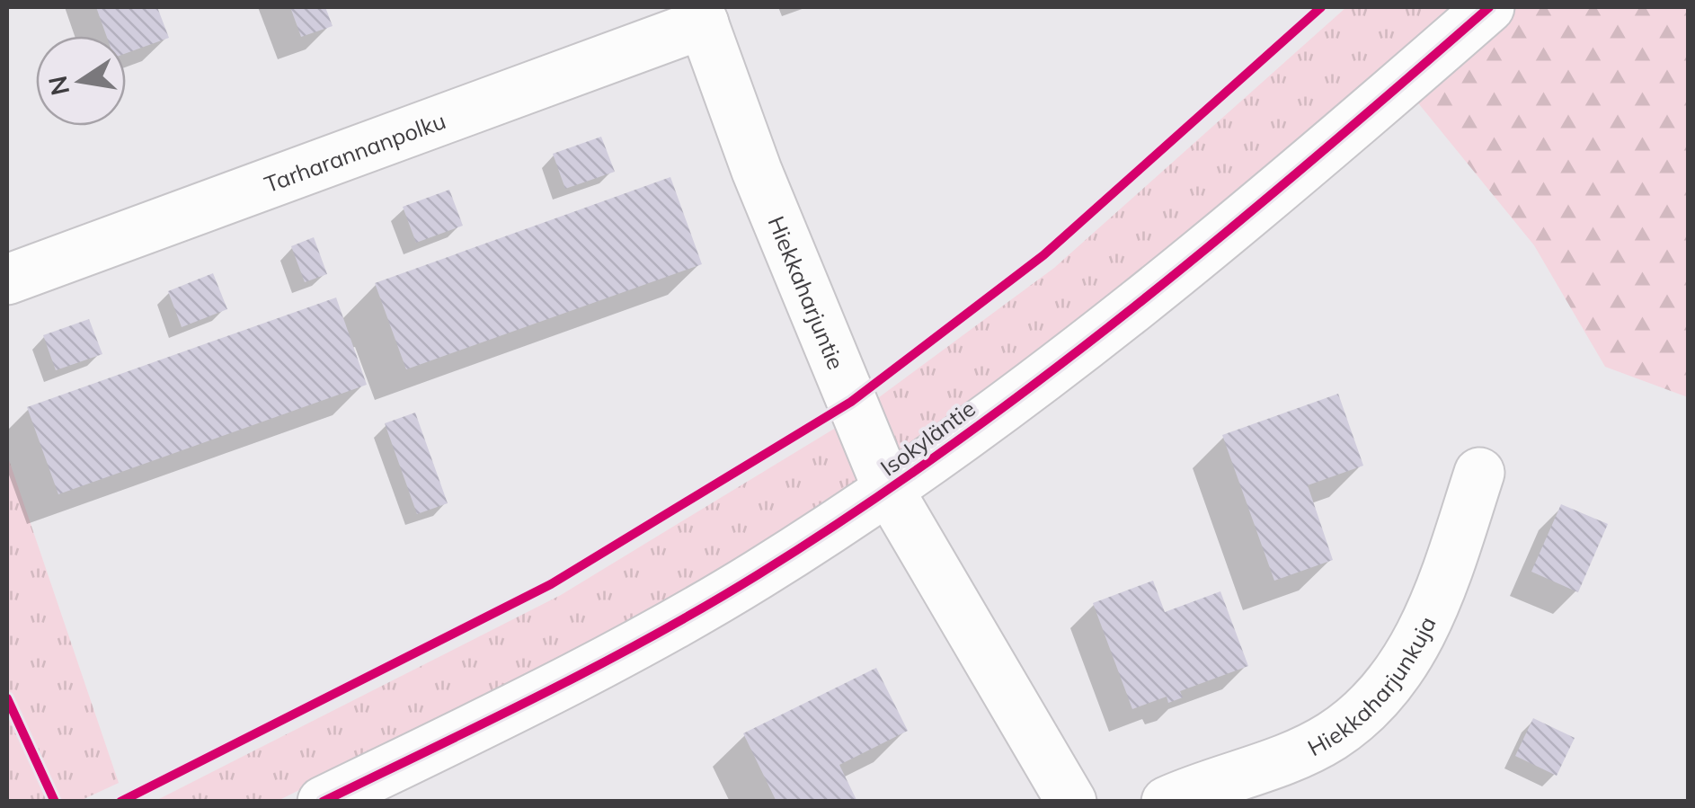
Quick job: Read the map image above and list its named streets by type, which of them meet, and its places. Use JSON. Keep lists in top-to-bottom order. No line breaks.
{"streets":{"street":["Tarharannanpolku","Hiekkaharjuntie","Isokyläntie","Hiekkaharjunkuja"]},"crossings":[["Tarharannanpolku","Hiekkaharjuntie"],["Hiekkaharjuntie","Isokyläntie"]],"north":"left"}
